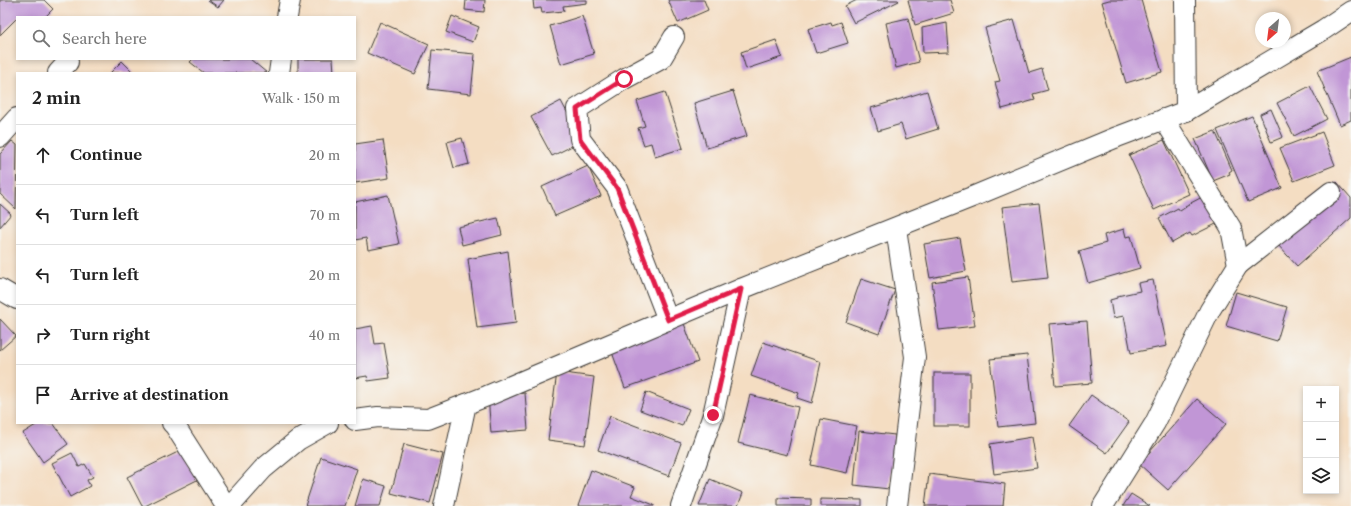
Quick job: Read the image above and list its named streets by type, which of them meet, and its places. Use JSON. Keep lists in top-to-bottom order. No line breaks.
{"north":"bottom left","page":{"search":"Search here","heading":["2 min","Walk · 150 m"],"list":[["Continue","20 m"],["Turn left","70 m"],["Turn left","20 m"],["Turn right","40 m"],"Arrive at destination"],"map_buttons":["+","−"]}}
